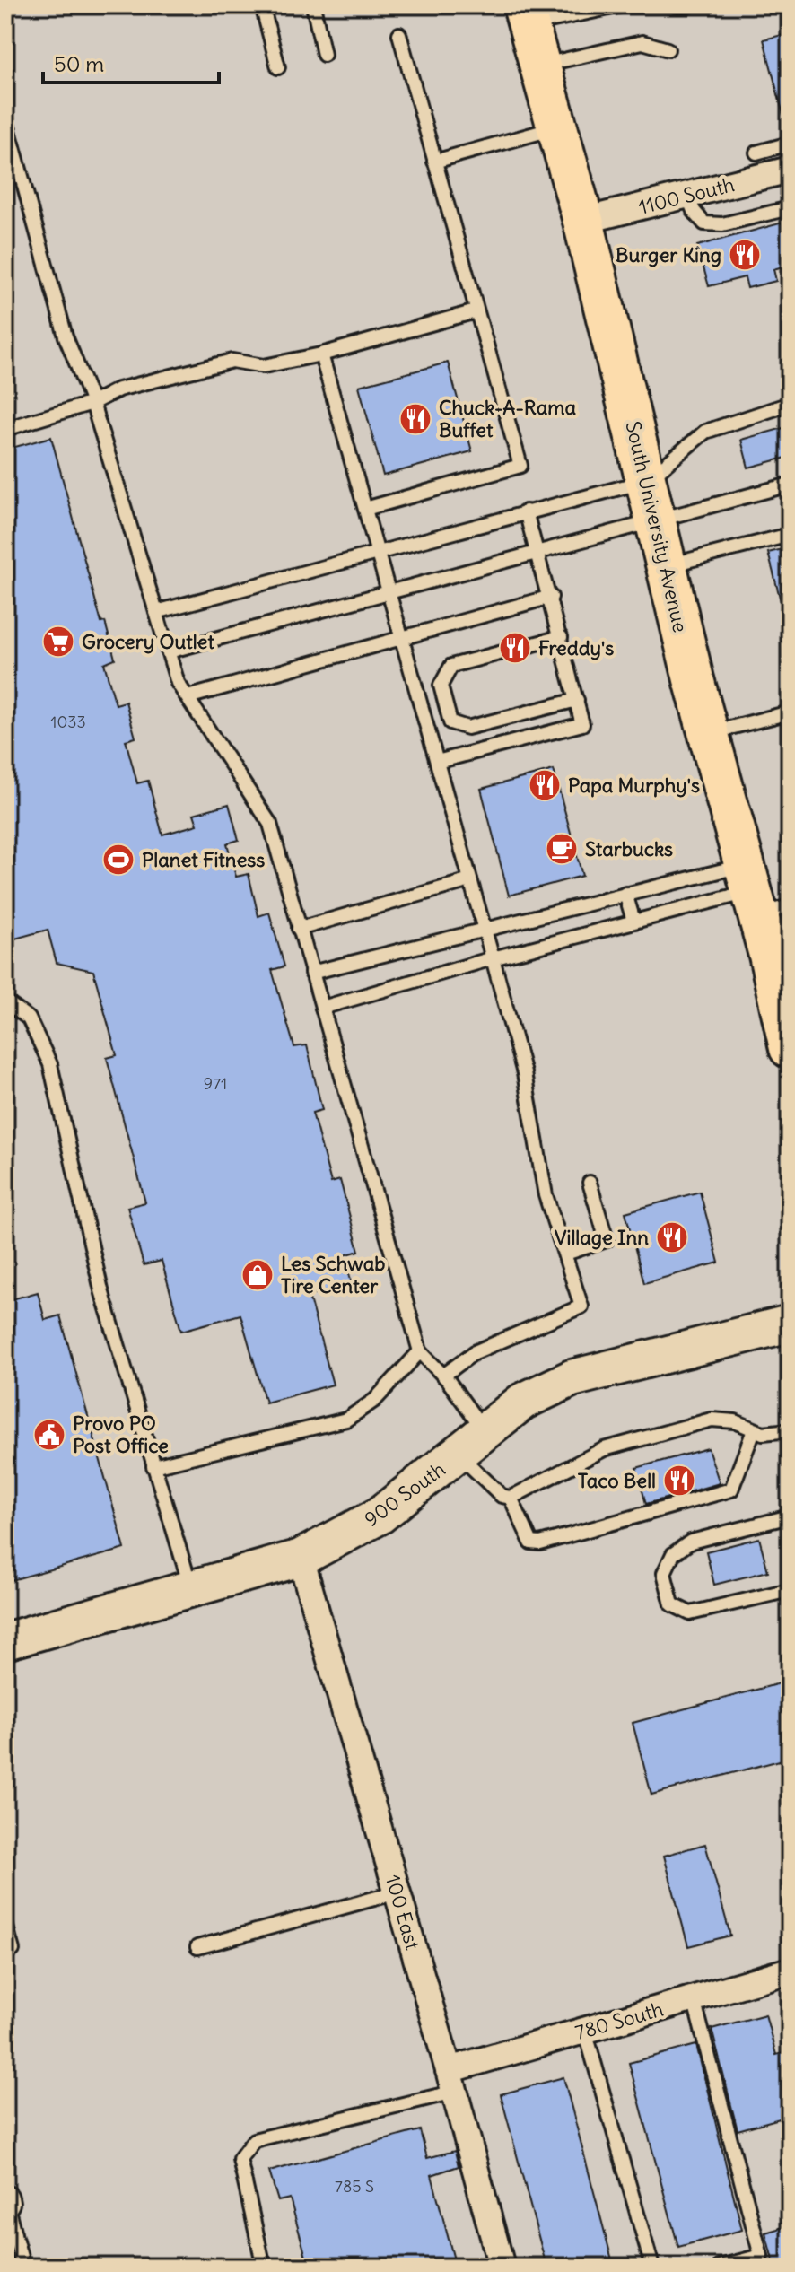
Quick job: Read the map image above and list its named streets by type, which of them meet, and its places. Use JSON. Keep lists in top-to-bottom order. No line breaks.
{"streets":{"highway":["South University Avenue"],"street":["1100 South","900 South","100 East","780 South"]},"crossings":[["1100 South","South University Avenue"],["900 South","100 East"],["100 East","780 South"]],"places":{"restaurant":["Burger King","Chuck-A-Rama Buffet","Freddy's","Papa Murphy's","Village Inn","Taco Bell"],"supermarket":["Grocery Outlet"],"cafe":["Starbucks"],"sports":["Planet Fitness"],"shop":["Les Schwab Tire Center"],"public building":["Provo PO Post Office"]},"house_numbers":["1033","971","785 S"],"scale_bar":"50 m"}
